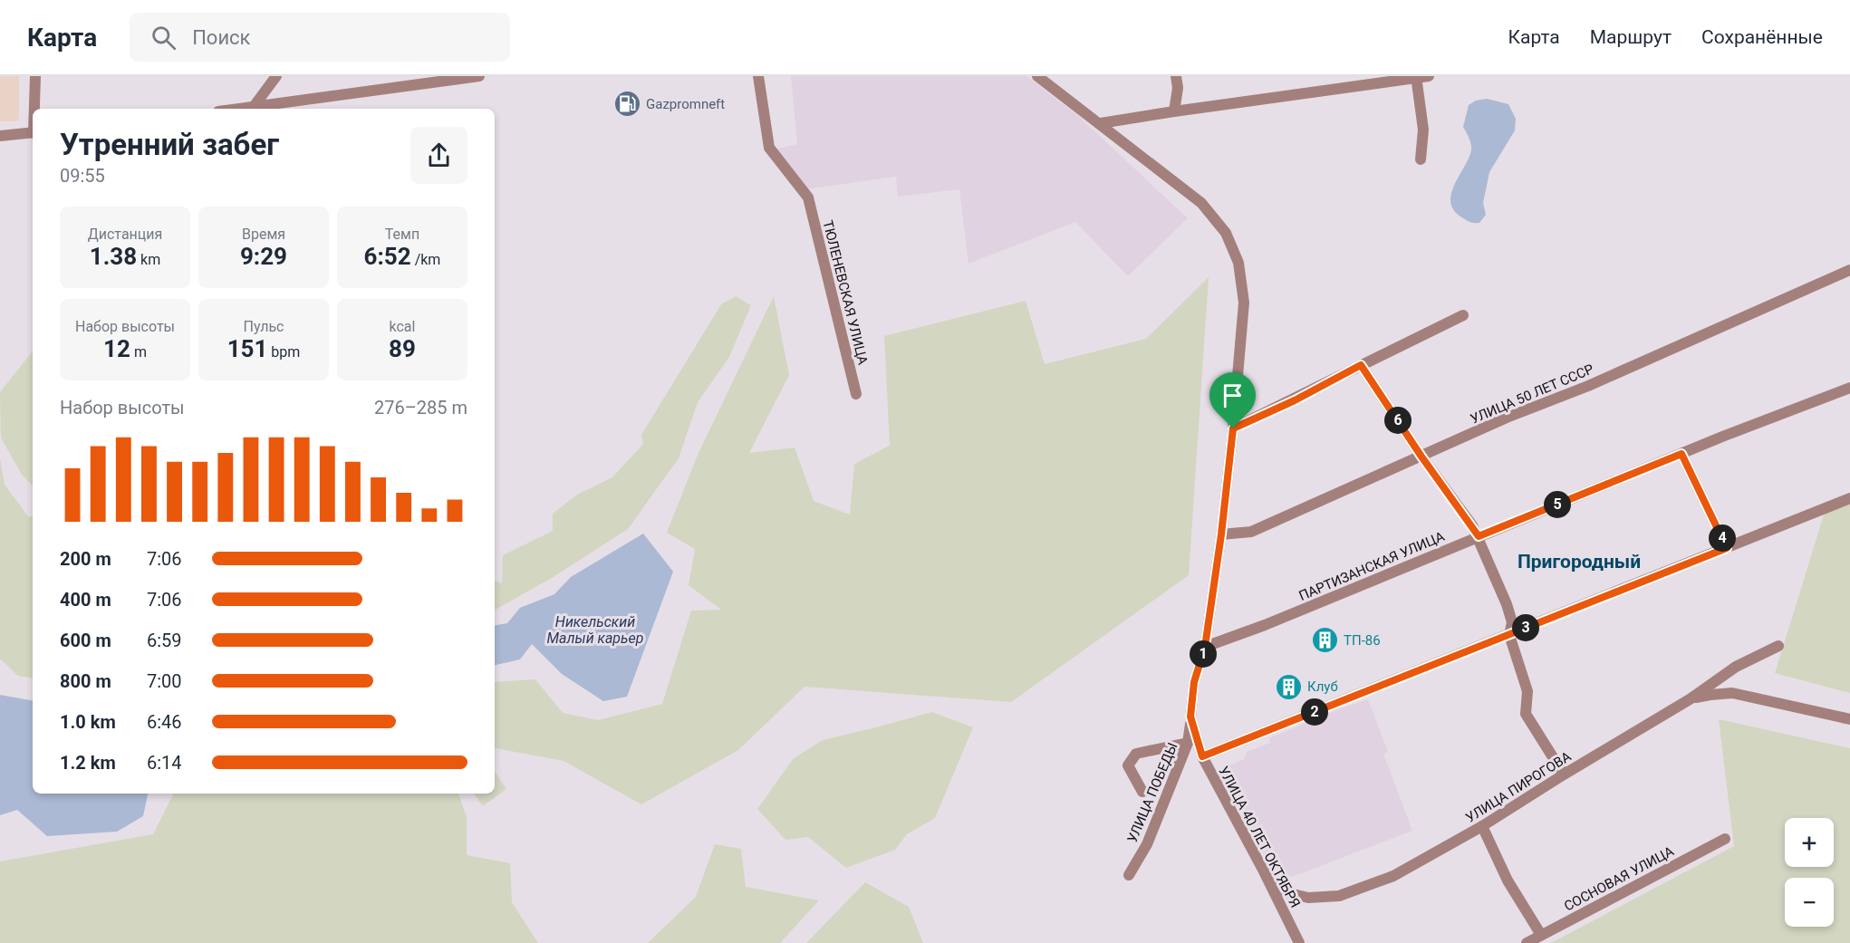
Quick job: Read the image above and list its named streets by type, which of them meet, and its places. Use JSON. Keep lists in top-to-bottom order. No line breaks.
{"streets":{"street":["ТЮЛЕНЕВСКАЯ УЛИЦА","УЛИЦА 50 ЛЕТ СССР","ПАРТИЗАНСКАЯ УЛИЦА","УЛИЦА ПИРОГОВА","УЛИЦА ПОБЕДЫ","УЛИЦА 40 ЛЕТ ОКТЯБРЯ","СОСНОВАЯ УЛИЦА"]},"crossings":[["УЛИЦА 50 ЛЕТ СССР","УЛИЦА 40 ЛЕТ ОКТЯБРЯ"],["ПАРТИЗАНСКАЯ УЛИЦА","УЛИЦА 40 ЛЕТ ОКТЯБРЯ"],["УЛИЦА ПИРОГОВА","УЛИЦА 40 ЛЕТ ОКТЯБРЯ"],["УЛИЦА ПОБЕДЫ","УЛИЦА 40 ЛЕТ ОКТЯБРЯ"]],"districts":["Пригородный"],"water":["Никельский Малый карьер"],"places":{"fuel station":["Gazpromneft"],"building":["ТП-86","Клуб"]},"page":{"header":"Карта","search":"Поиск","nav":["Карта","Маршрут","Сохранённые"],"heading":["Утренний забег","09:55"],"stats":[["Дистанция","1.38 km"],["Время","9:29"],["Темп","6:52 /km"],["Набор высоты","12 m"],["Пульс","151 bpm"],["kcal","89"]],"chart":["Набор высоты","276–285 m"],"pins":["6","5","4","3","1","2"],"list":[{"name":"200 m","note":"7:06"},{"name":"400 m","note":"7:06"},{"name":"600 m","note":"6:59"},{"name":"800 m","note":"7:00"},{"name":"1.0 km","note":"6:46"},{"name":"1.2 km","note":"6:14"}],"map_buttons":["+","−"]}}
